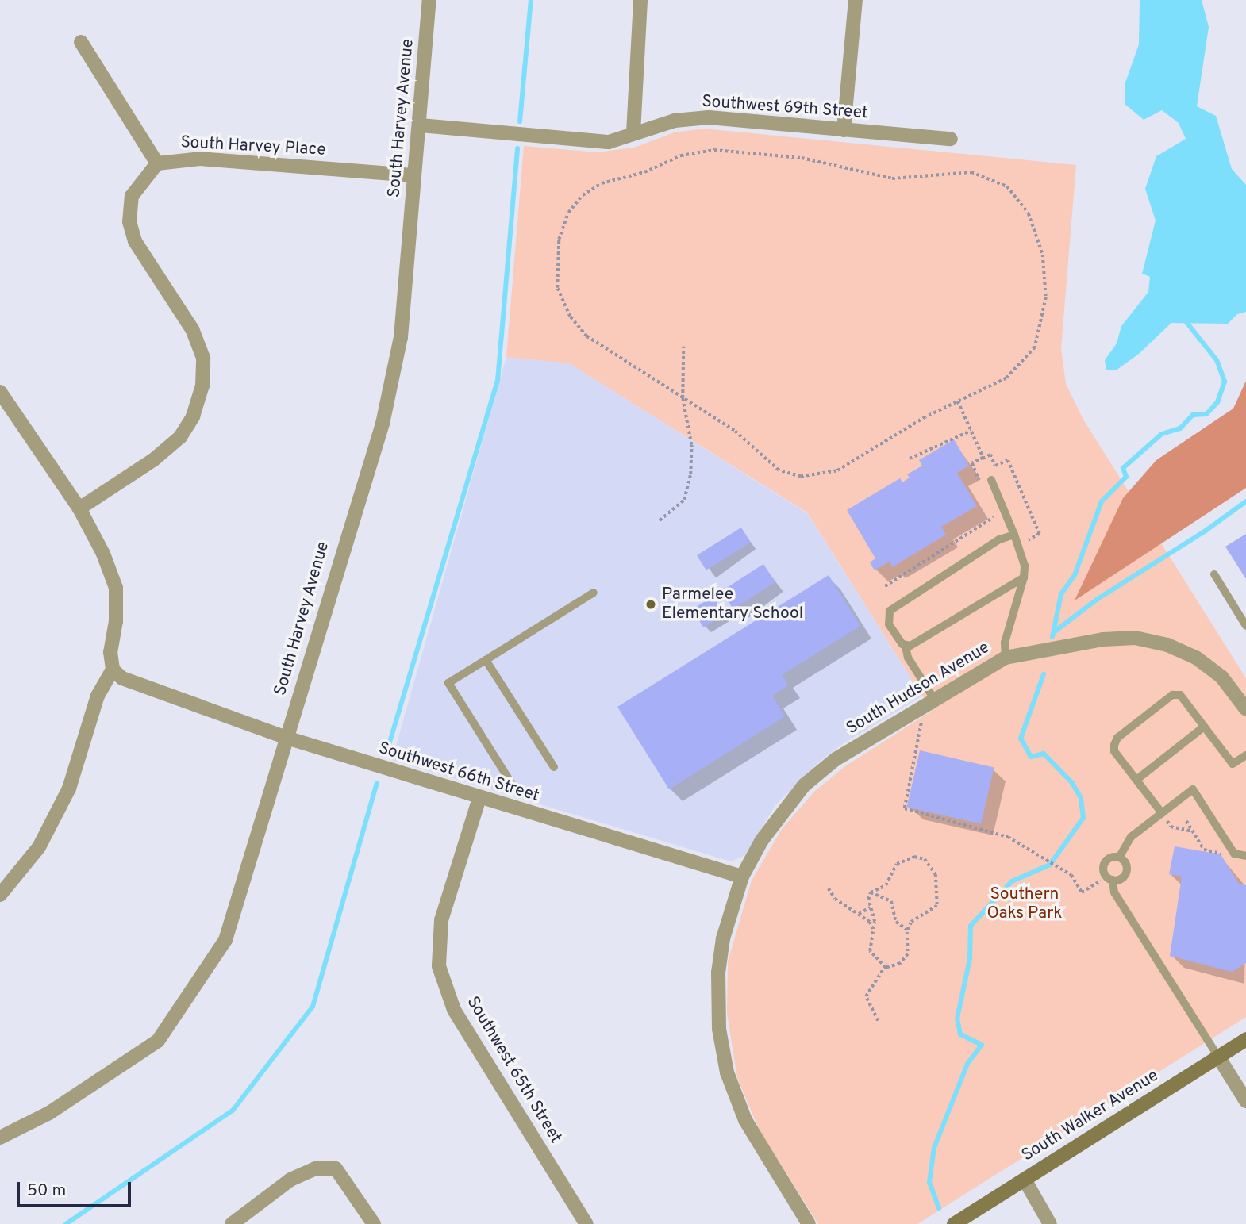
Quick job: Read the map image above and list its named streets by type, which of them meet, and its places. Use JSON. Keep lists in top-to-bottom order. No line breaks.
{"streets":{"main road":["South Walker Avenue"],"street":["Southwest 69th Street","South Harvey Avenue","South Harvey Place","South Hudson Avenue","Southwest 66th Street","Southwest 65th Street"]},"crossings":[["Southwest 69th Street","South Harvey Avenue"],["South Harvey Avenue","South Harvey Place"],["South Harvey Avenue","Southwest 66th Street"],["South Hudson Avenue","Southwest 66th Street"],["Southwest 66th Street","Southwest 65th Street"]],"parks":["Southern Oaks Park"],"places":["Parmelee Elementary School"],"scale_bar":"50 m"}
